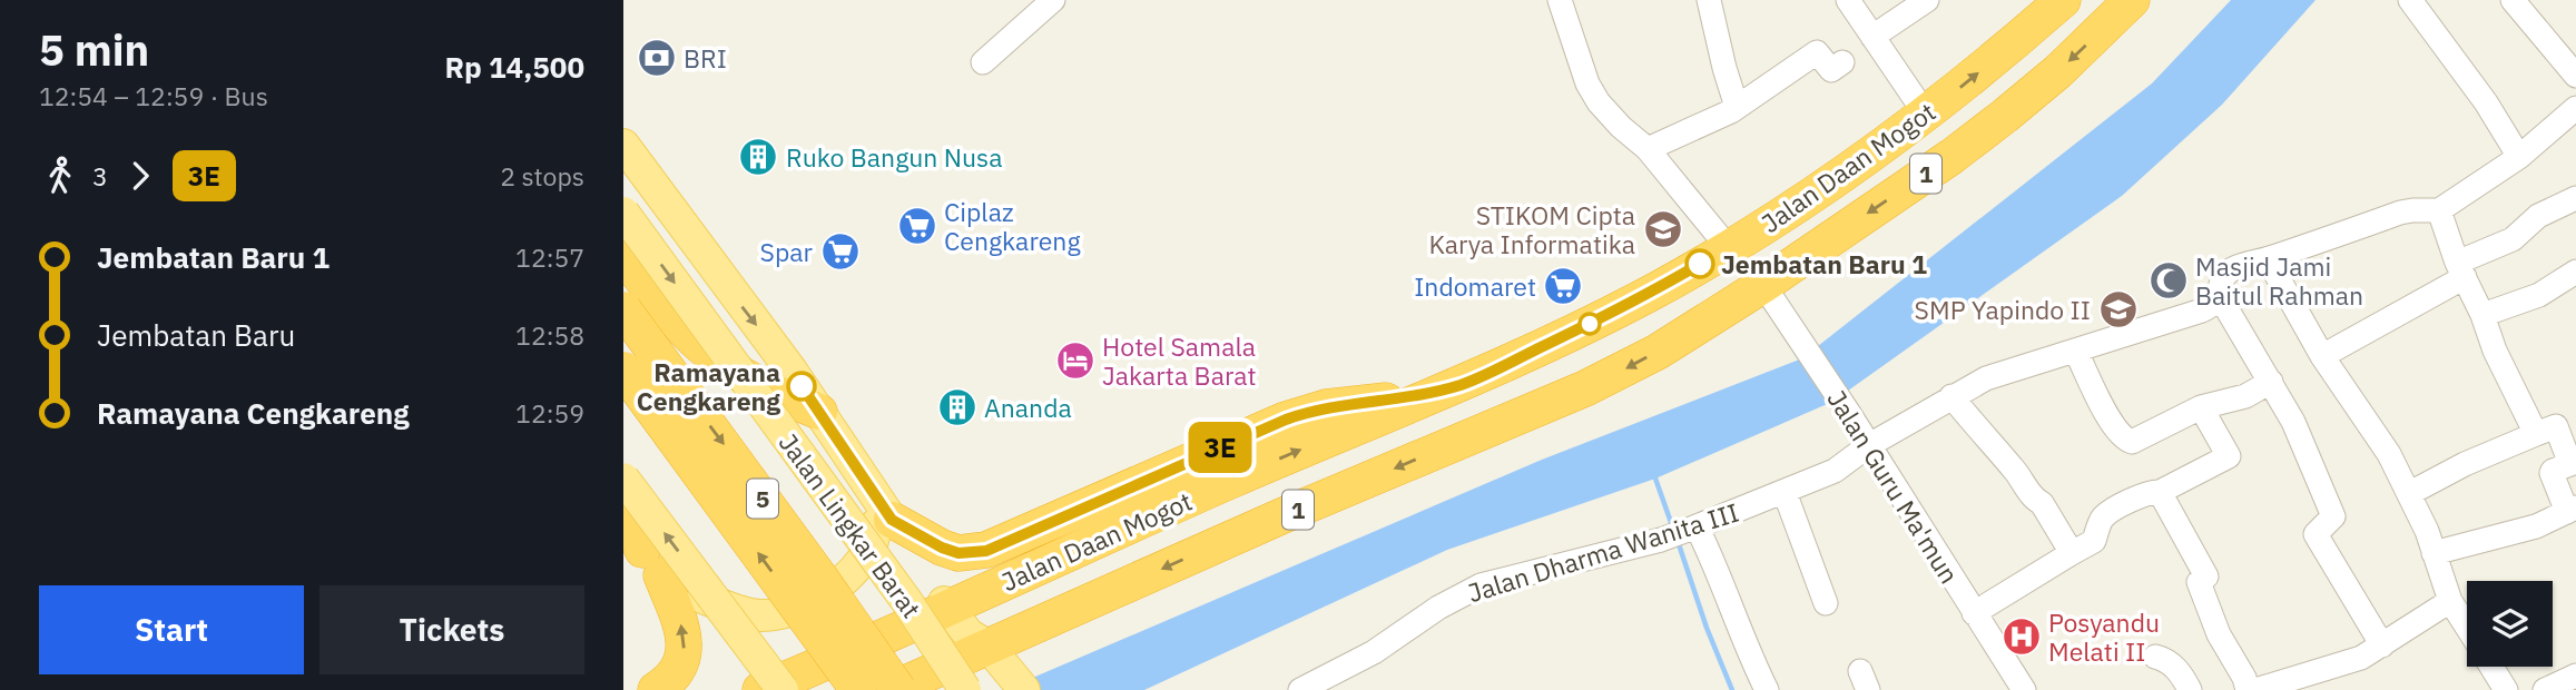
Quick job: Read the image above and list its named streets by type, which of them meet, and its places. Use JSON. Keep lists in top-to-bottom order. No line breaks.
{"streets":{"highway":["Jalan Daan Mogot","1","5"],"main road":["Jalan Lingkar Barat"],"street":["Jalan Guru Ma'mun","Jalan Dharma Wanita III"]},"crossings":[["Jalan Daan Mogot","Jalan Guru Ma'mun"],["Jalan Daan Mogot","Jalan Lingkar Barat"],["Jalan Guru Ma'mun","Jalan Dharma Wanita III"]],"places":{"bank":["BRI"],"building":["Ruko Bangun Nusa","Ananda"],"supermarket":["Ciplaz Cengkareng","Spar","Indomaret"],"school or university":["STIKOM Cipta Karya Informatika","SMP Yapindo II"],"other":["Jembatan Baru 1","Ramayana Cengkareng"],"mosque":["Masjid Jami Baitul Rahman"],"hotel":["Hotel Samala Jakarta Barat"],"hospital":["Posyandu Melati II"]},"lines":["bus line 3E"],"page":{"heading":["5 min","12:54 – 12:59 · Bus","Rp 14,500"],"on_map":"3E","legs":["3","3E","2 stops"],"list":[{"name":"Jembatan Baru 1","value":"12:57"},{"name":"Jembatan Baru","value":"12:58"},{"name":"Ramayana Cengkareng","value":"12:59"}],"buttons":["Start","Tickets"]}}
